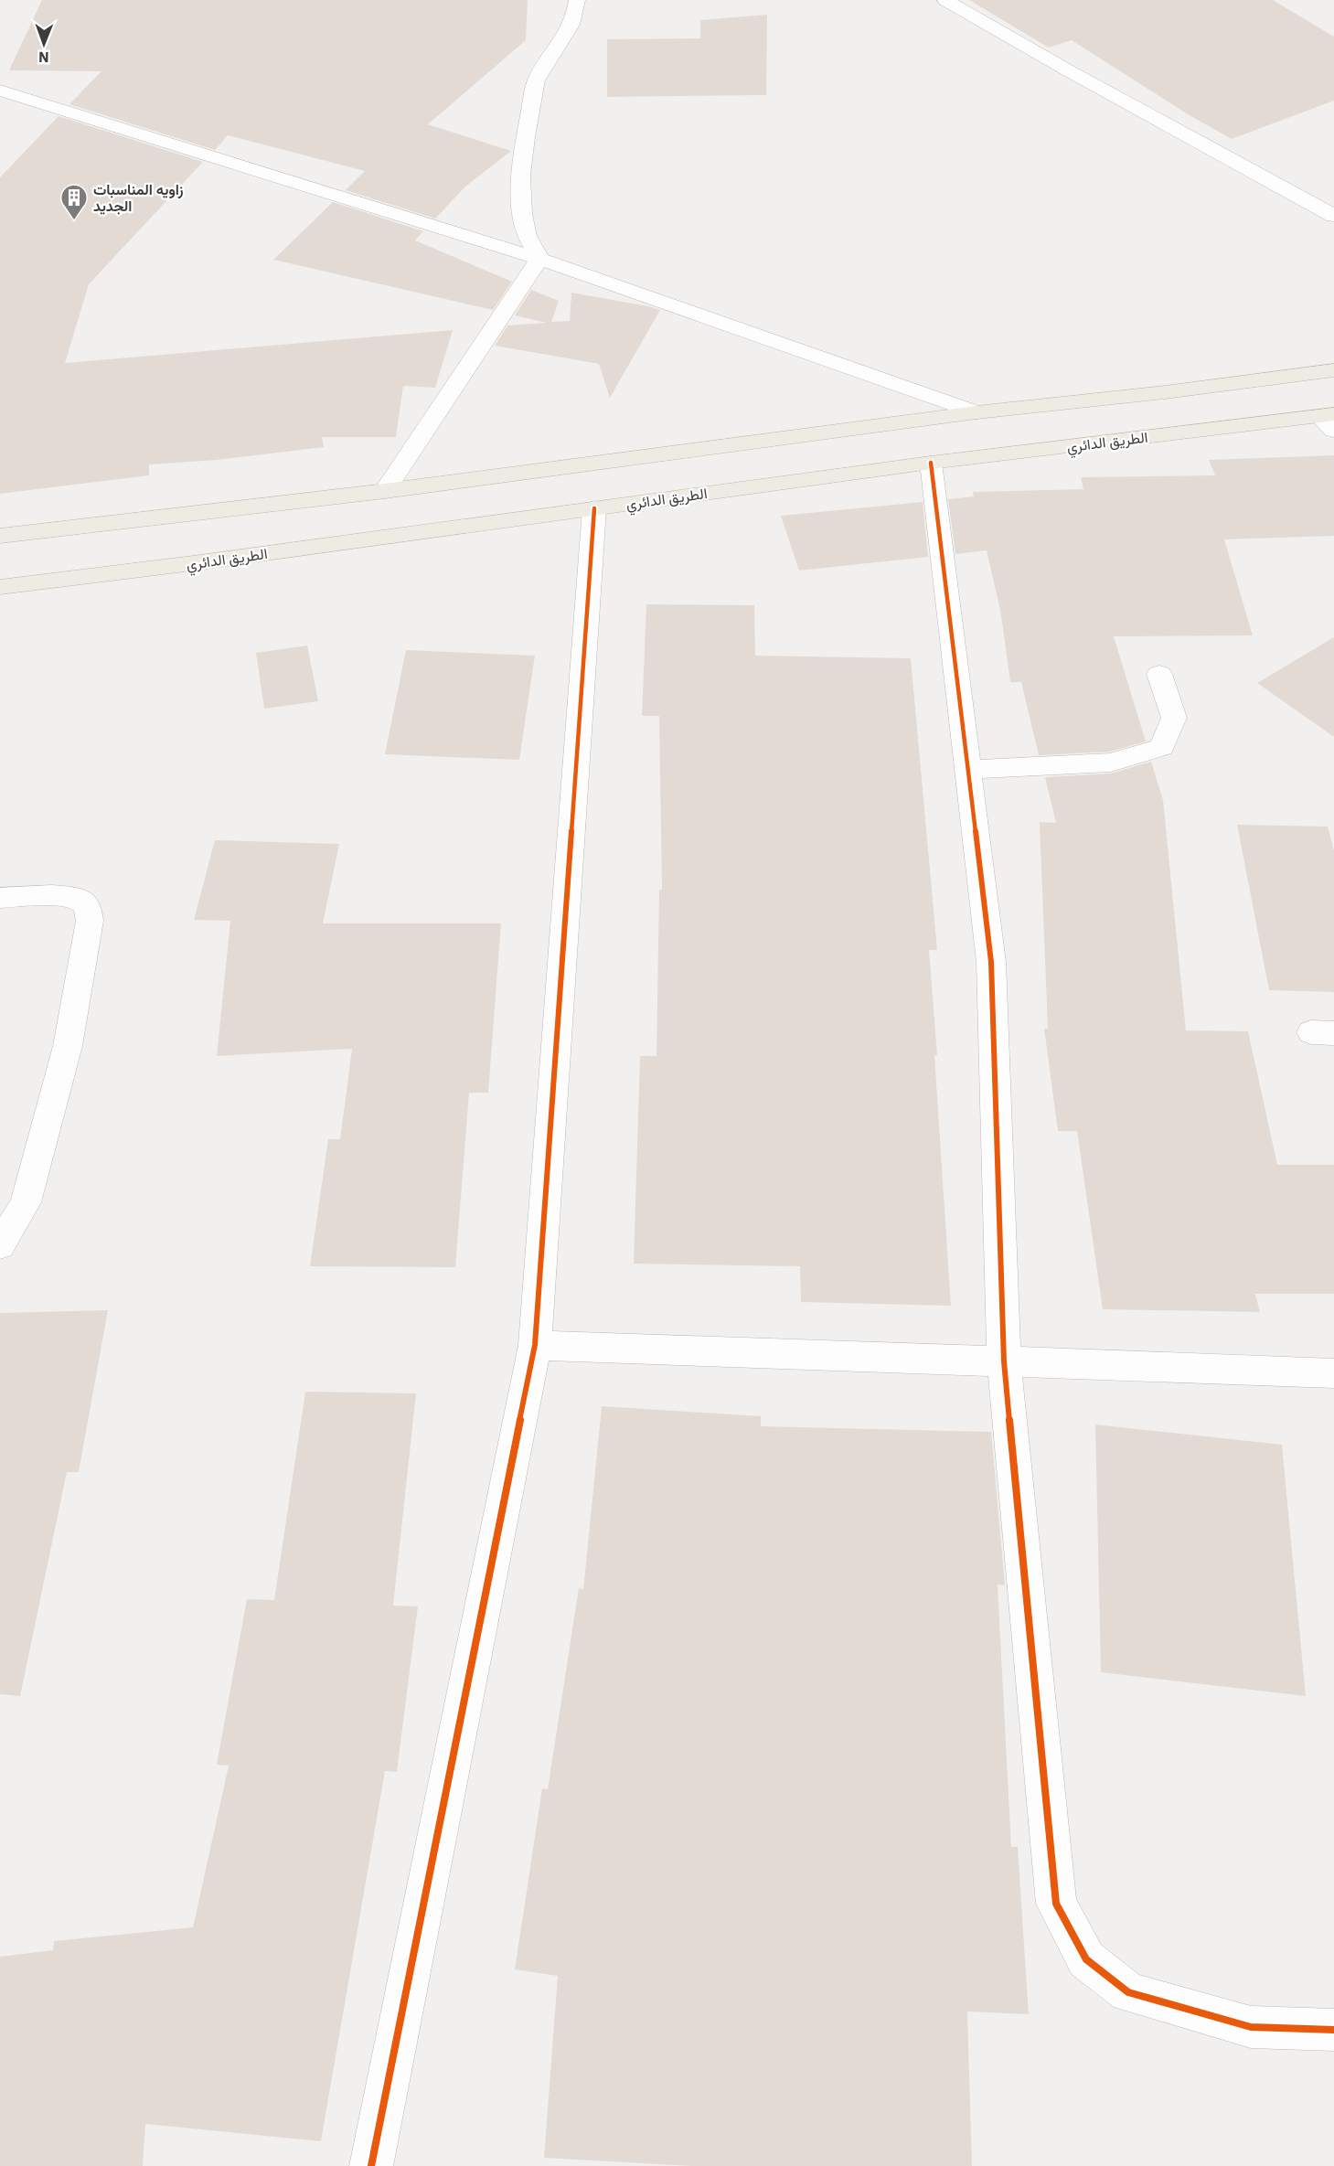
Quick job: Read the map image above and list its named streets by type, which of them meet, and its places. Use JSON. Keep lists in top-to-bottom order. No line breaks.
{"streets":{"main road":["الطريق الدائري"]},"places":{"building":["زاويه المناسبات الجديد"]},"north":"bottom"}
